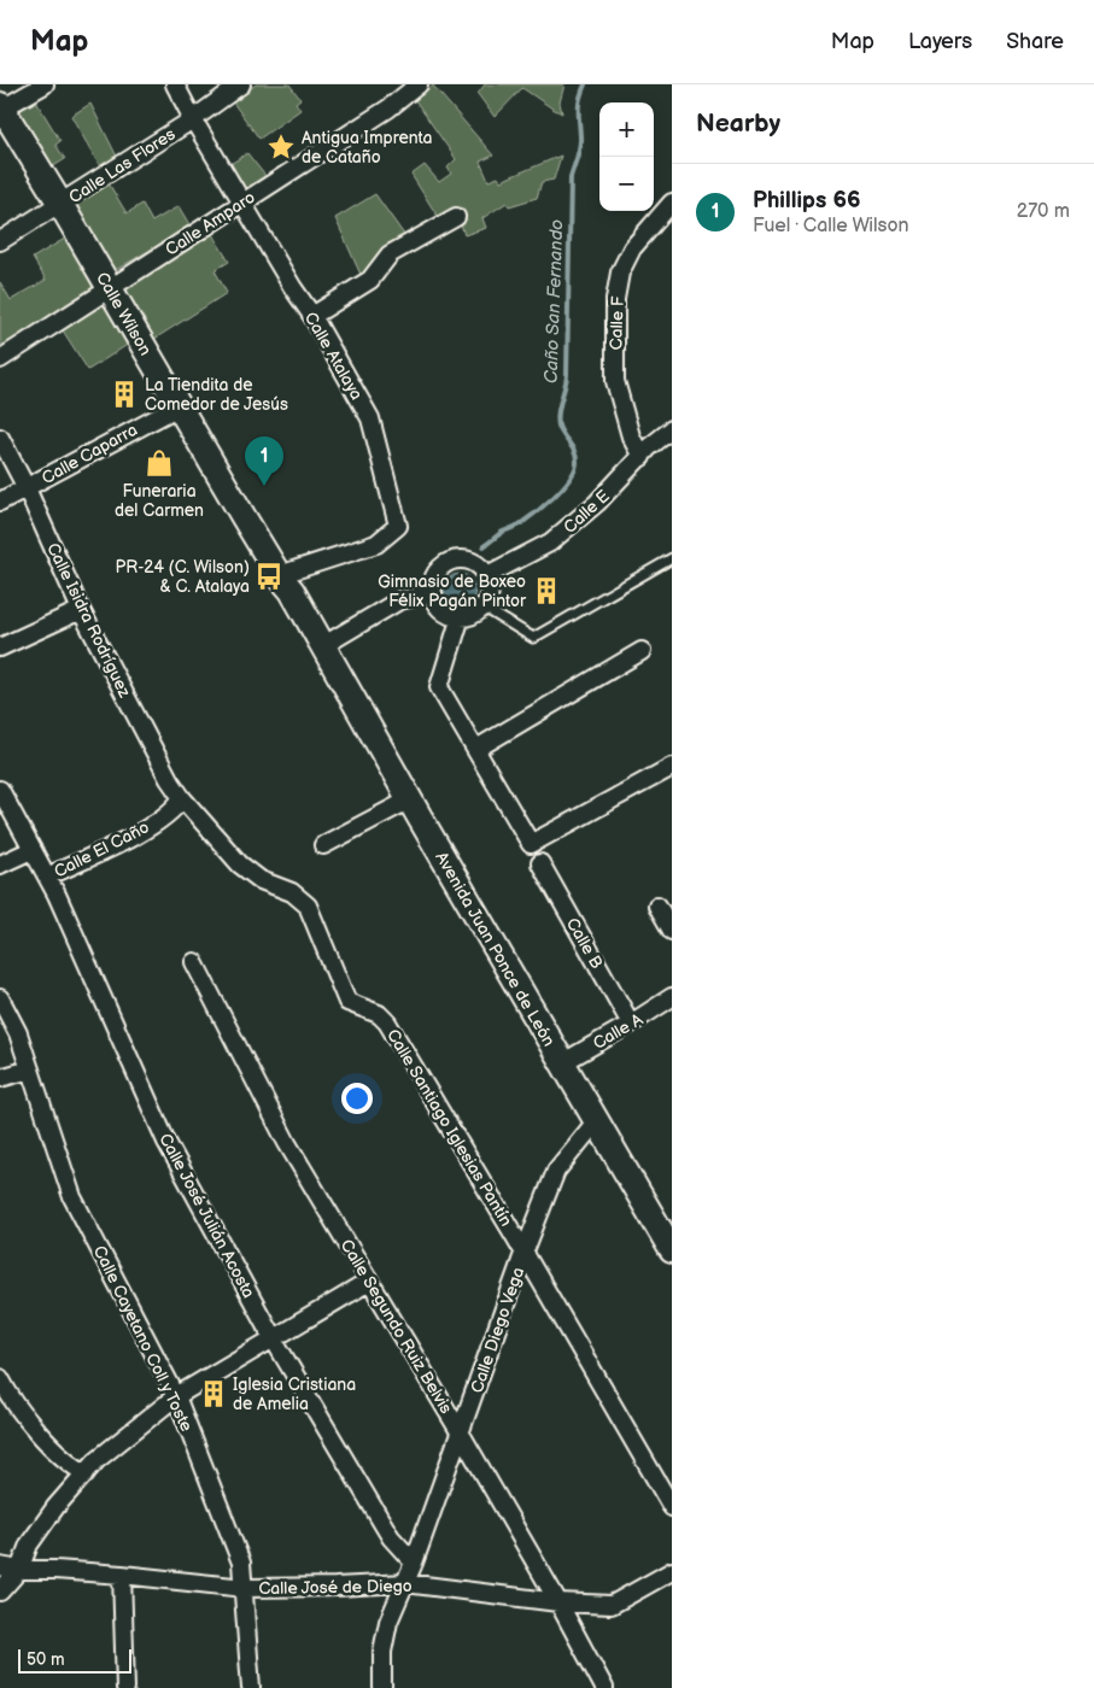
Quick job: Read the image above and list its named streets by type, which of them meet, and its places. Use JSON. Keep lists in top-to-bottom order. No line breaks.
{"streets":{"main road":["Calle Wilson","Avenida Juan Ponce de León"],"street":["Calle Las Flores","Calle Amparo","Calle F","Calle Atalaya","Calle Caparra","Calle E","Calle Isidra Rodríguez","Calle El Caño","Calle B","Calle A","Calle Santiago Iglesias Pantín","Calle José Julián Acosta","Calle Segundo Ruiz Belvis","Calle Diego Vega","Calle Cayetano Coll y Toste","Calle José de Diego"]},"crossings":[["Calle Las Flores","Calle Wilson"],["Calle Las Flores","Calle Atalaya"],["Calle Amparo","Calle Wilson"],["Calle Amparo","Calle Atalaya"],["Calle Wilson","Calle Atalaya"],["Calle Wilson","Calle Caparra"],["Calle Wilson","Avenida Juan Ponce de León"],["Calle F","Calle E"],["Calle Caparra","Calle Isidra Rodríguez"],["Calle Isidra Rodríguez","Calle El Caño"],["Calle Isidra Rodríguez","Calle Santiago Iglesias Pantín"],["Calle El Caño","Calle Santiago Iglesias Pantín"],["Calle El Caño","Calle José Julián Acosta"],["Calle B","Calle A"],["Avenida Juan Ponce de León","Calle A"],["Avenida Juan Ponce de León","Calle Diego Vega"],["Calle Santiago Iglesias Pantín","Calle Diego Vega"],["Calle José Julián Acosta","Calle Diego Vega"],["Calle Segundo Ruiz Belvis","Calle Diego Vega"],["Calle Segundo Ruiz Belvis","Calle José de Diego"],["Calle Diego Vega","Calle José de Diego"],["Calle Cayetano Coll y Toste","Calle José de Diego"]],"water":["Caño San Fernando"],"places":{"place":["Antigua Imprenta de Cataño"],"building":["La Tiendita de Comedor de Jesús","Gimnasio de Boxeo Félix Pagán Pintor","Iglesia Cristiana de Amelia"],"shop":["Funeraria del Carmen"],"bus stop":["PR-24 (C. Wilson) & C. Atalaya"]},"scale_bar":"50 m","page":{"header":"Map","nav":["Map","Layers","Share"],"heading":"Nearby","map_buttons":["+","−"],"list":[{"mark":"1","name":"Phillips 66","note":"Fuel · Calle Wilson","value":"270 m"}],"pins":"1","scale":"50 m"}}
